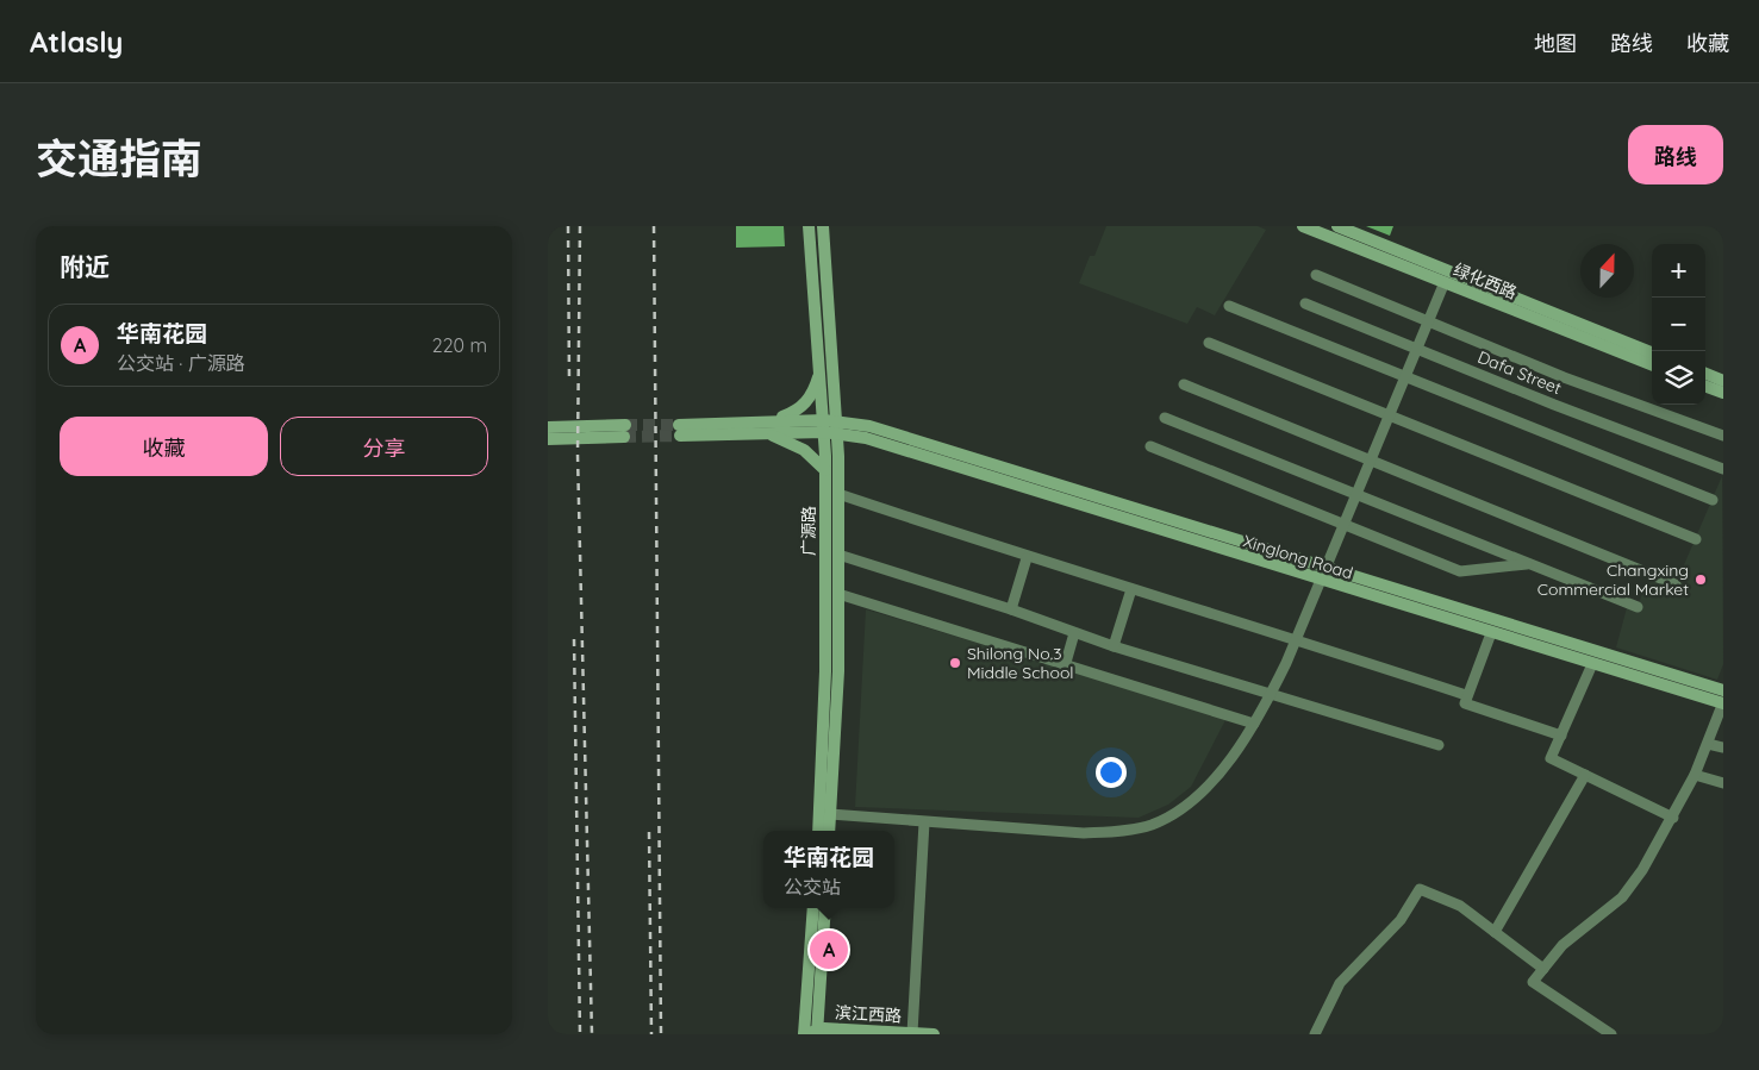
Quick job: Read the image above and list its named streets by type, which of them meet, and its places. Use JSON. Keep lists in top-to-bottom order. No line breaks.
{"streets":{"main road":["绿化西路","广源路","Xinglong Road","滨江西路"],"street":["Dafa Street"]},"places":["Changxing Commercial Market","Shilong No.3 Middle School"],"north":"top","page":{"header":"Atlasly","nav":["地图","路线","收藏"],"title":"交通指南","buttons":["路线",["收藏","分享"]],"heading":"附近","map_buttons":["+","−"],"list":[{"mark":"A","name":"华南花园","note":"公交站 · 广源路","value":"220 m"}],"popup":["华南花园","公交站"],"pins":"A"}}
